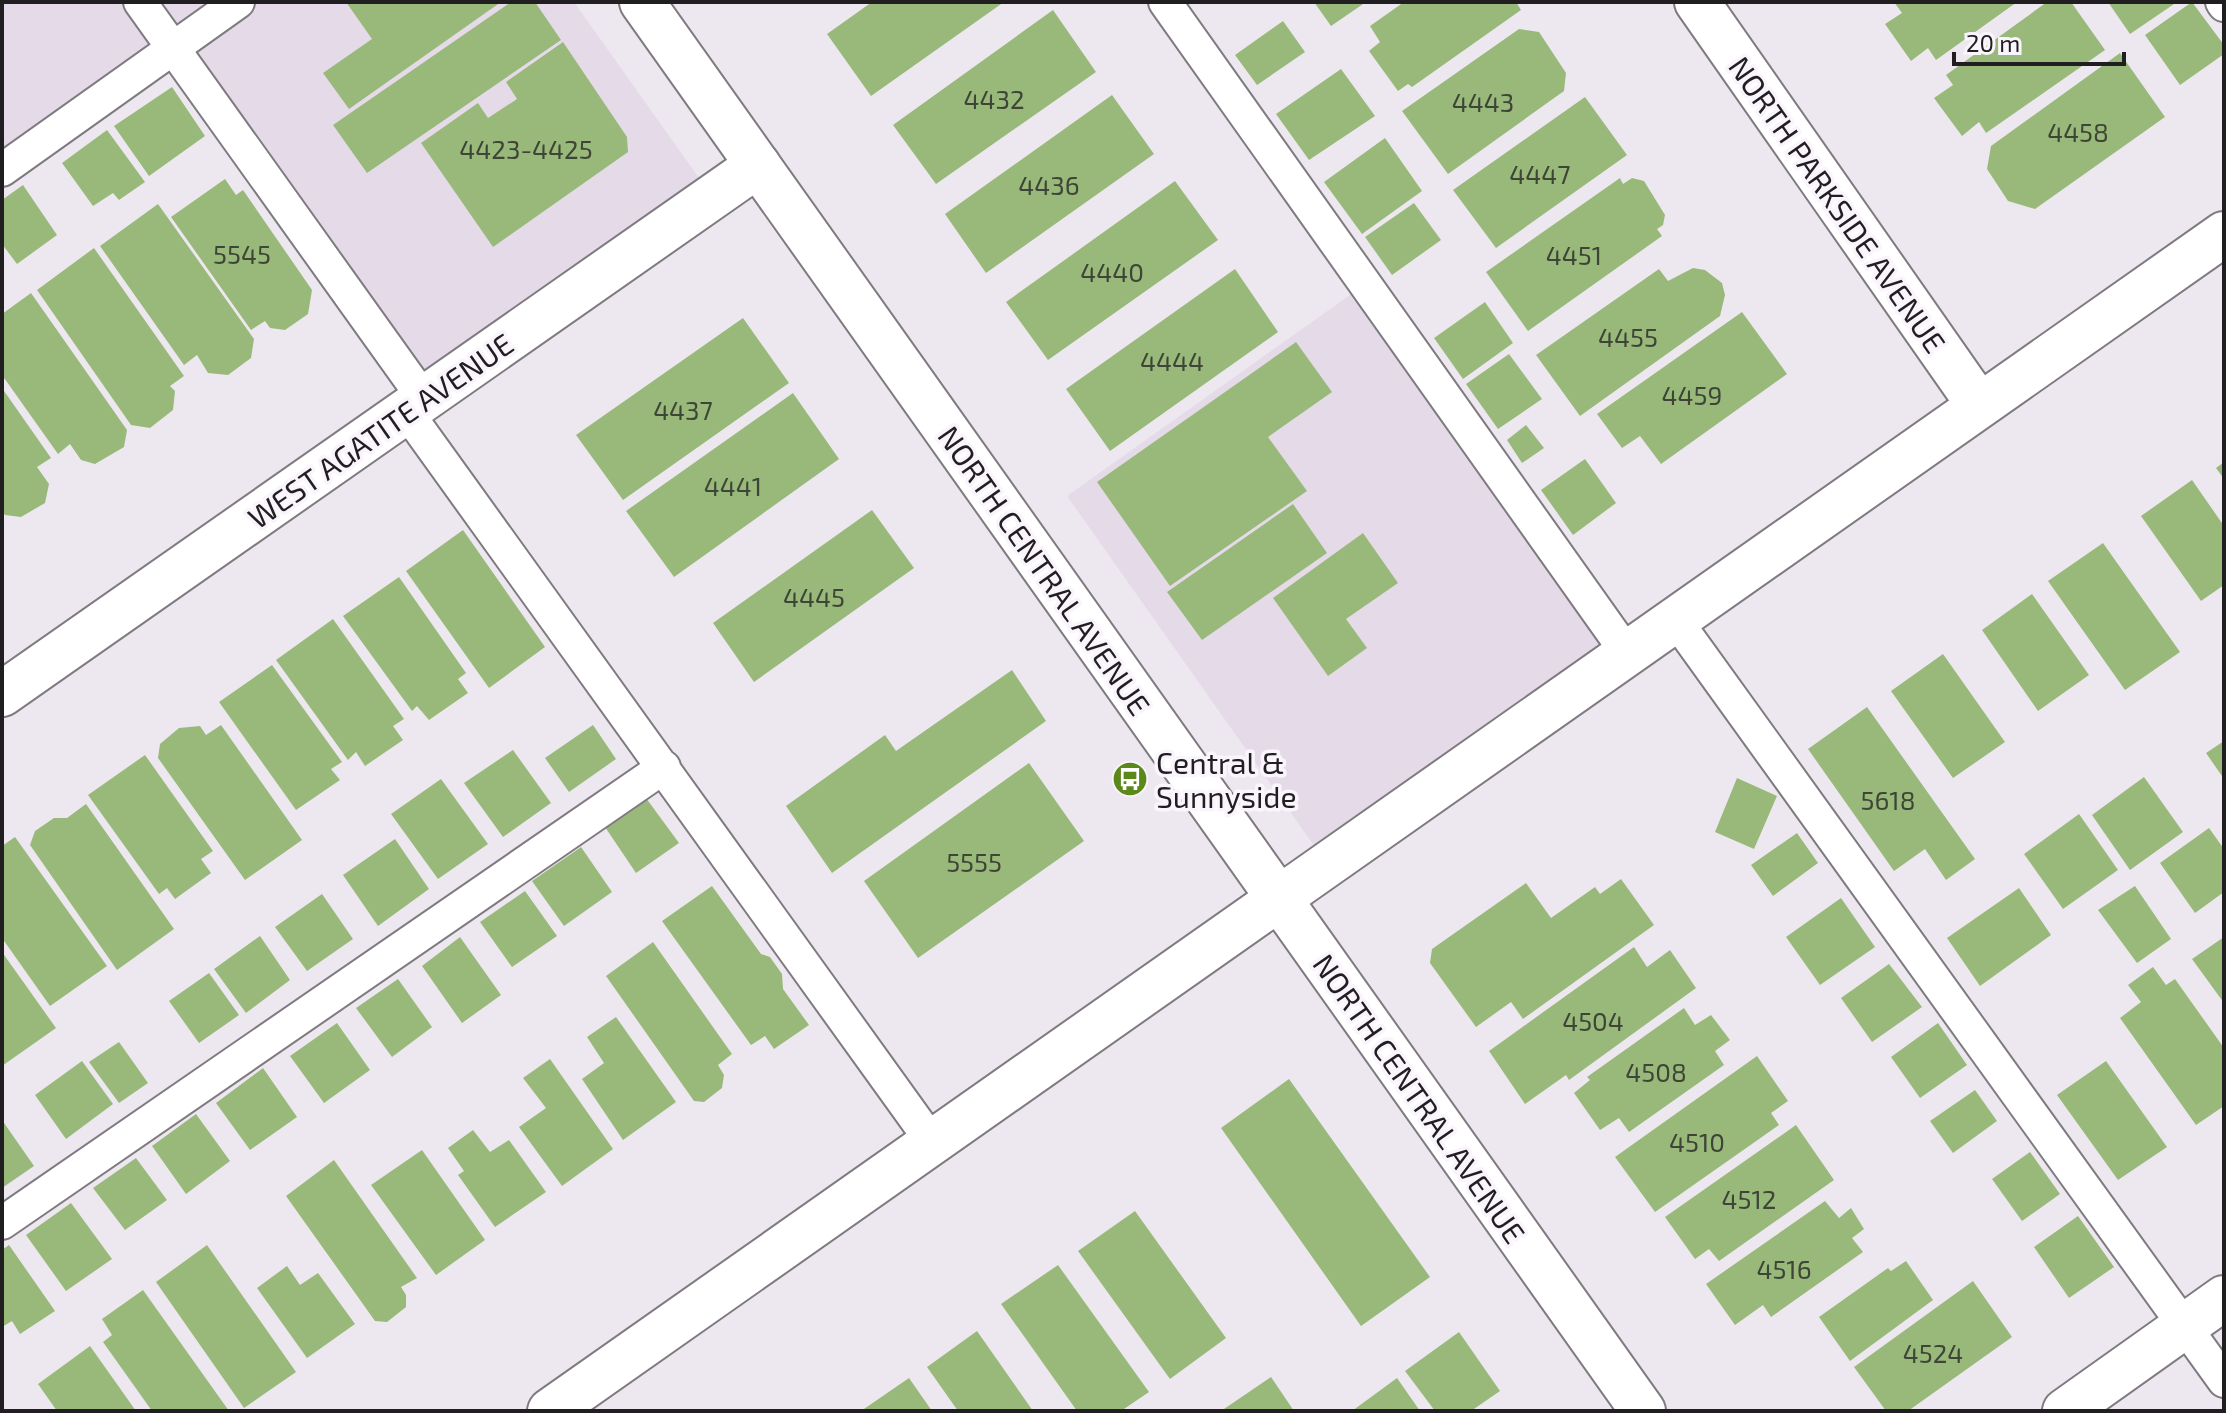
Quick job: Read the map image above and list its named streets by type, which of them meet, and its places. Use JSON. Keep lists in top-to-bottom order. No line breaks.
{"streets":{"street":["NORTH PARKSIDE AVENUE","WEST AGATITE AVENUE","NORTH CENTRAL AVENUE"]},"crossings":[["WEST AGATITE AVENUE","NORTH CENTRAL AVENUE"]],"places":{"bus stop":["Central & Sunnyside"]},"house_numbers":["4432","4443","4458","4423-4425","4447","4436","5545","4451","4440","4455","4444","4459","4437","4441","4445","5618","5555","4504","4508","4510","4512","4516","4524"],"scale_bar":"20 m"}
